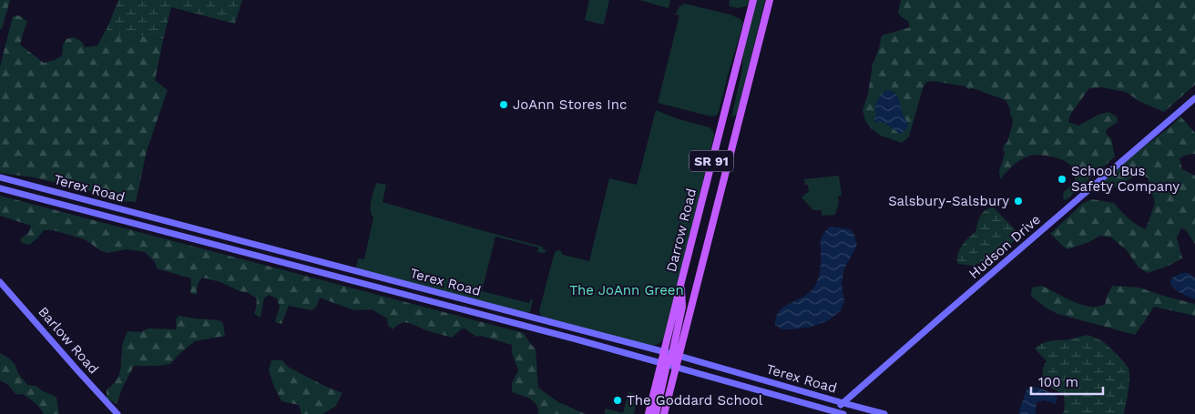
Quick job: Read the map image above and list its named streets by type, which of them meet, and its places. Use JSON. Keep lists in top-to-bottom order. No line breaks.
{"streets":{"main road":["SR 91","Darrow Road"],"street":["Terex Road","Hudson Drive","Barlow Road"]},"crossings":[["Terex Road","Darrow Road"],["Terex Road","Hudson Drive"]],"parks":["The JoAnn Green"],"places":["JoAnn Stores Inc","School Bus Safety Company","Salsbury-Salsbury","The Goddard School"],"scale_bar":"100 m"}
